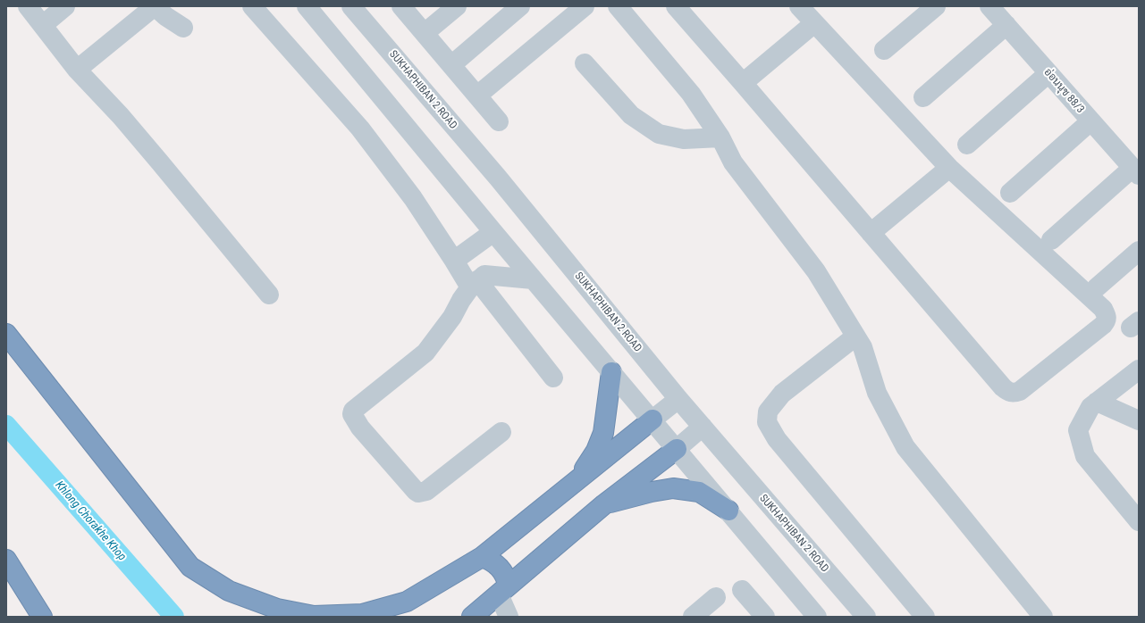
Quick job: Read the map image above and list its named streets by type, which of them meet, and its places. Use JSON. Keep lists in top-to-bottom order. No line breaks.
{"streets":{"street":["SUKHAPHIBAN 2 ROAD","อ่อนนุช 88/3"]},"water":["Khlong Chorakhe Khop"]}
